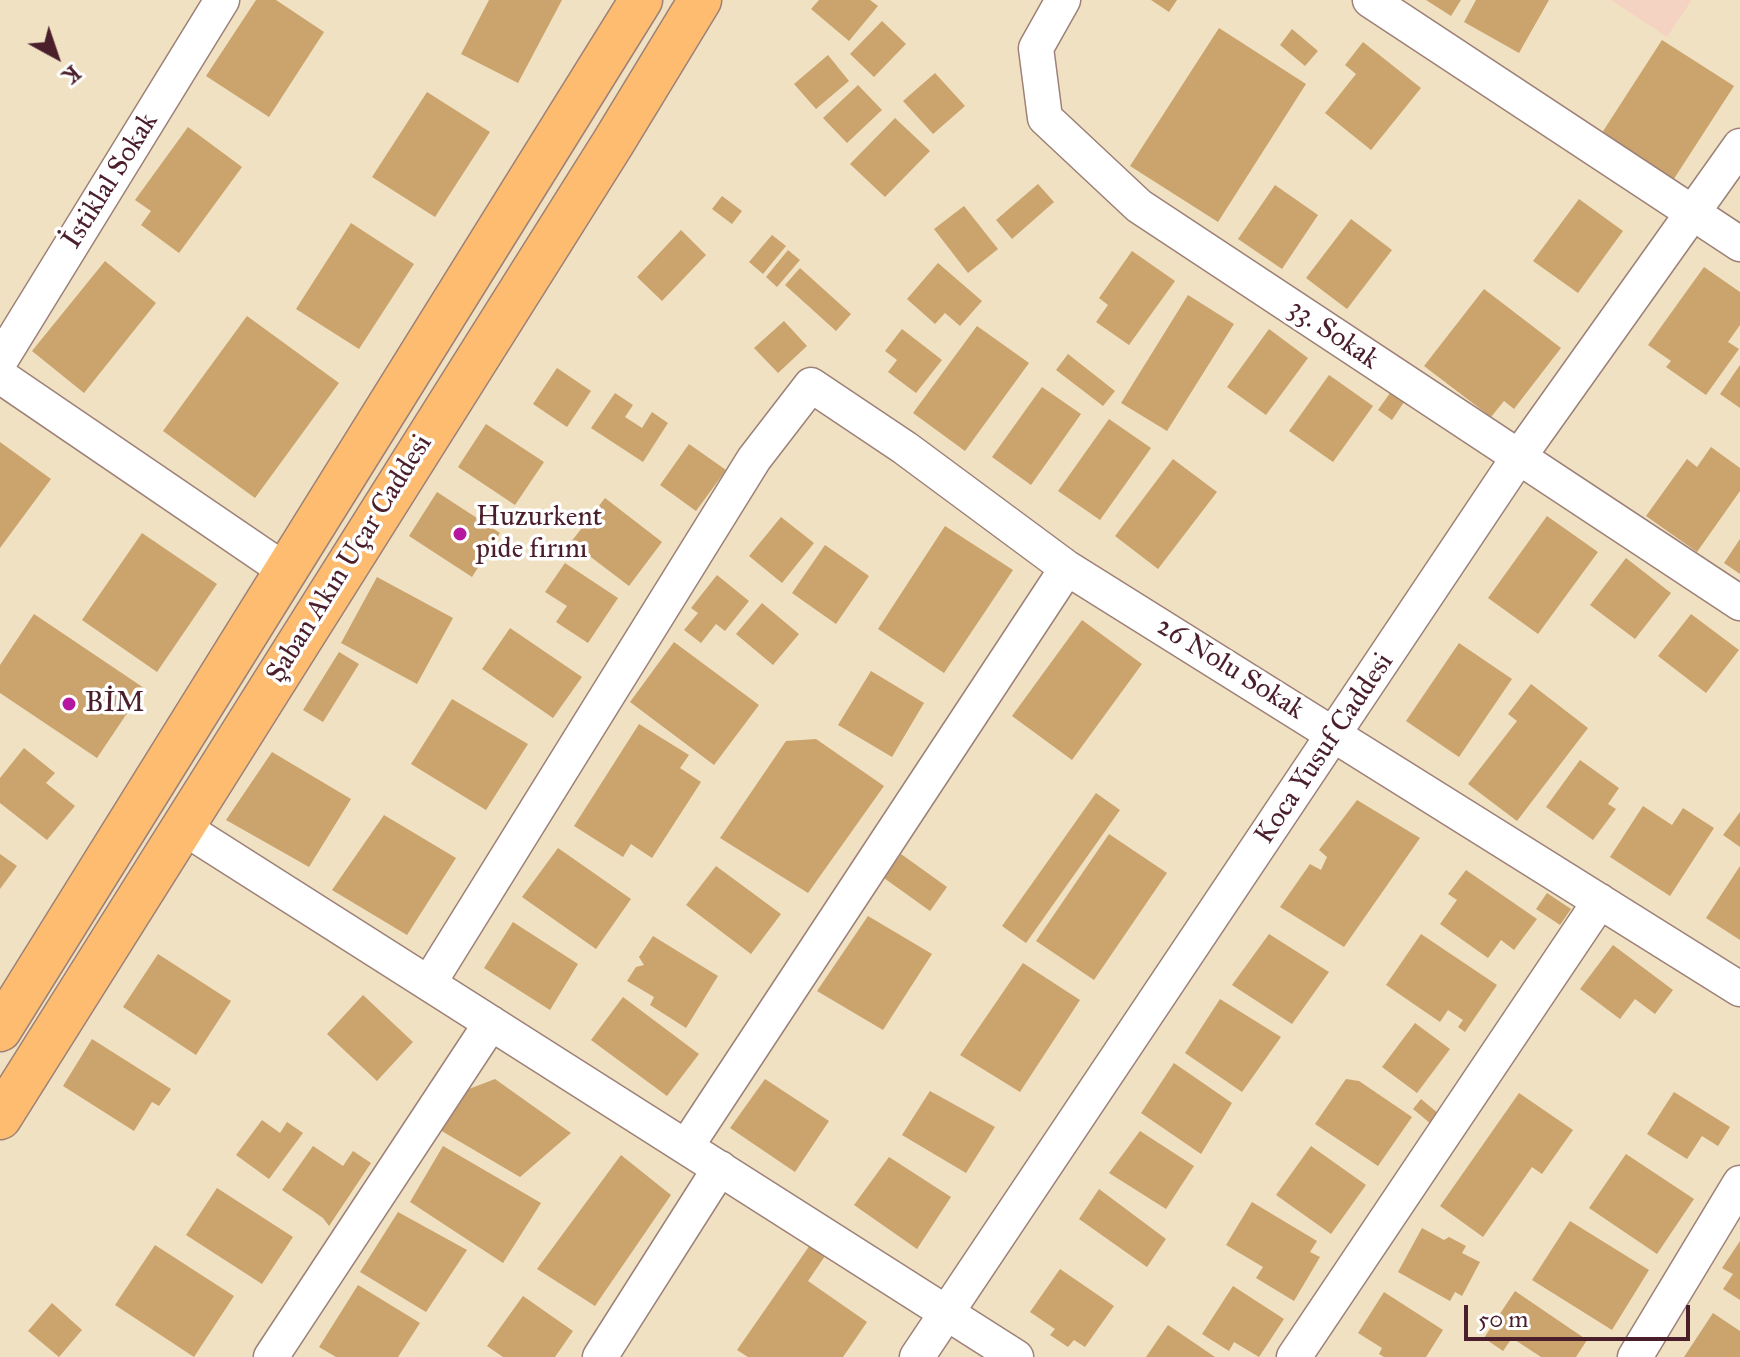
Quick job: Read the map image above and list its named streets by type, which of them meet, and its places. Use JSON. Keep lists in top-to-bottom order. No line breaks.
{"streets":{"main road":["Şaban Akın Uçar Caddesi"],"street":["İstiklal Sokak","33. Sokak","26 Nolu Sokak","Koca Yusuf Caddesi"]},"crossings":[["33. Sokak","Koca Yusuf Caddesi"],["26 Nolu Sokak","Koca Yusuf Caddesi"]],"places":["Huzurkent pide fırını","BİM"],"scale_bar":"50 m","north":"bottom right"}
